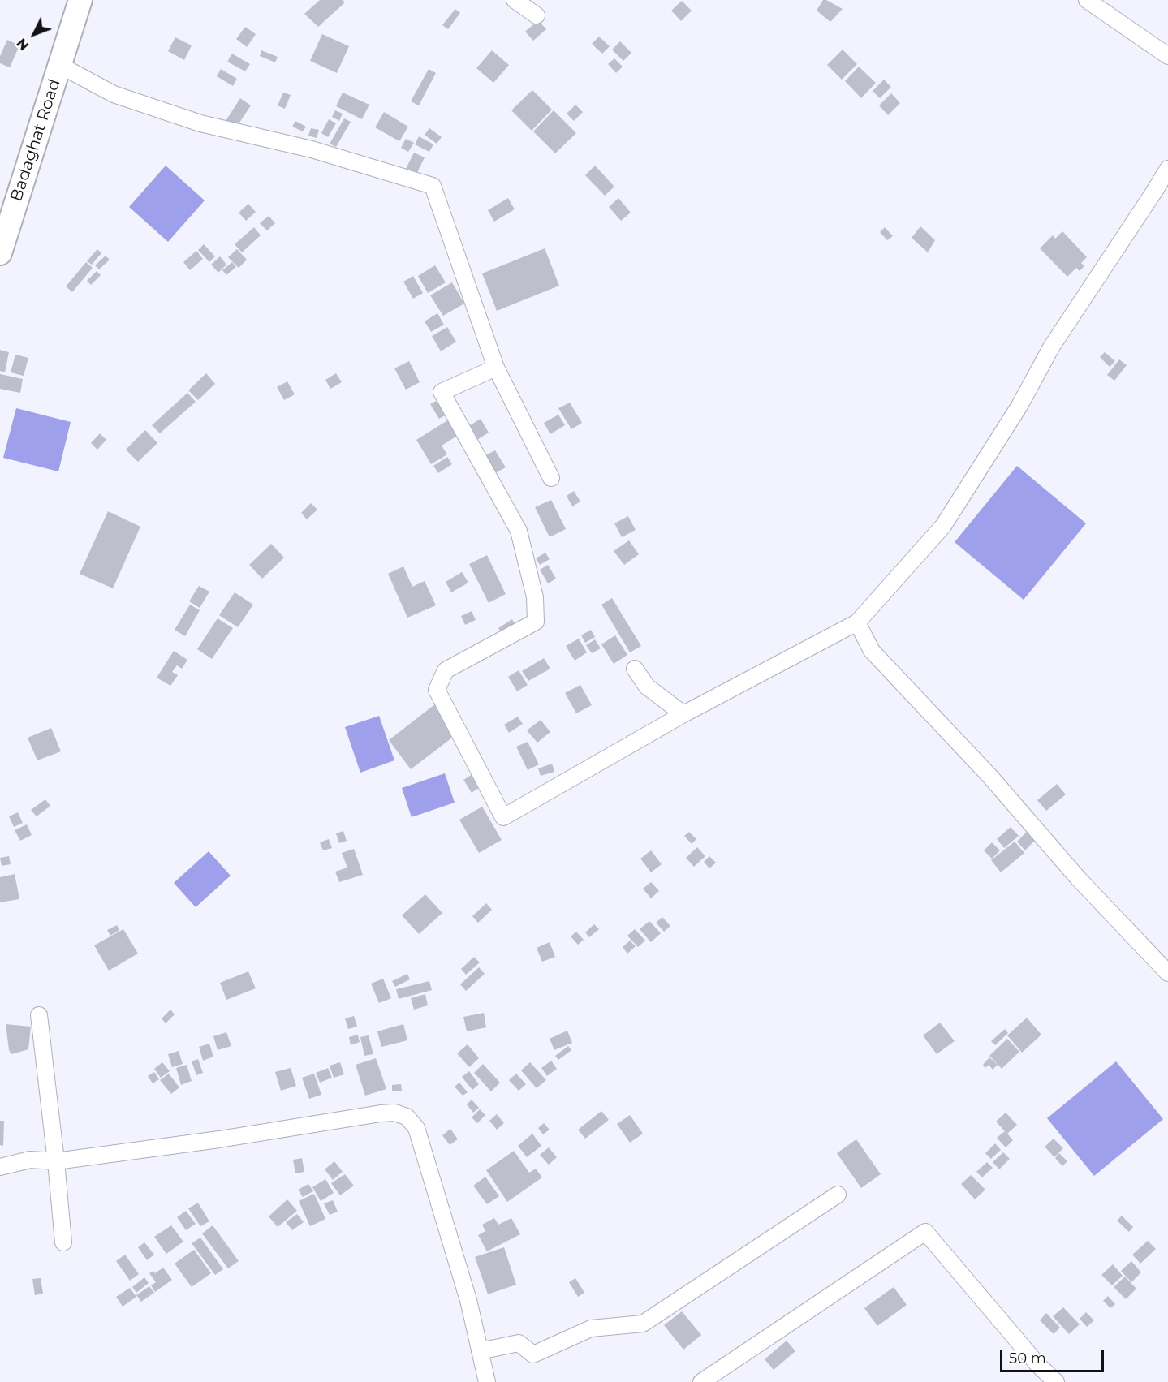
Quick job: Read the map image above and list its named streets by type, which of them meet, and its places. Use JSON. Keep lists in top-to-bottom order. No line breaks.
{"streets":{"main road":["Badaghat Road"]},"scale_bar":"50 m","north":"bottom left"}
